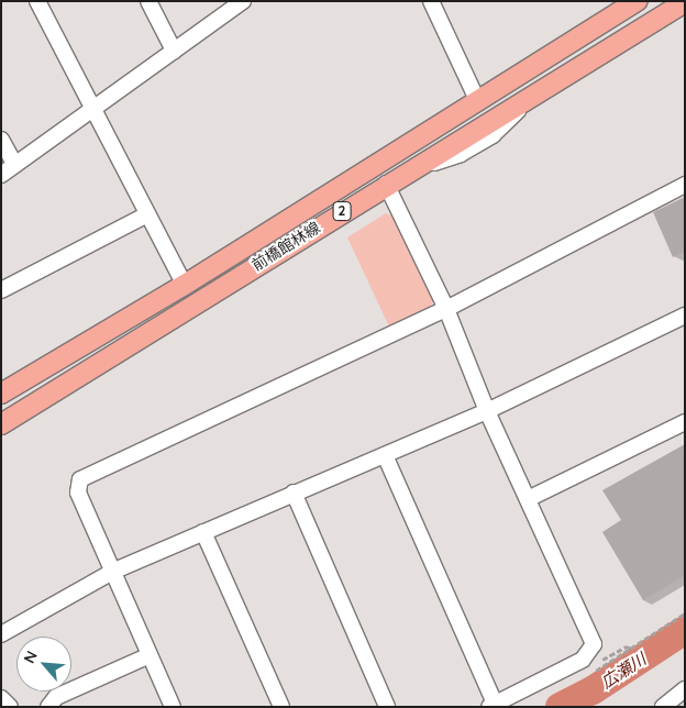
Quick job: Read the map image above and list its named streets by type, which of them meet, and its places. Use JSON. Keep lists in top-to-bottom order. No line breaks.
{"streets":{"main road":["2","前橋館林線"]},"water":["広瀬川"],"north":"top left"}
